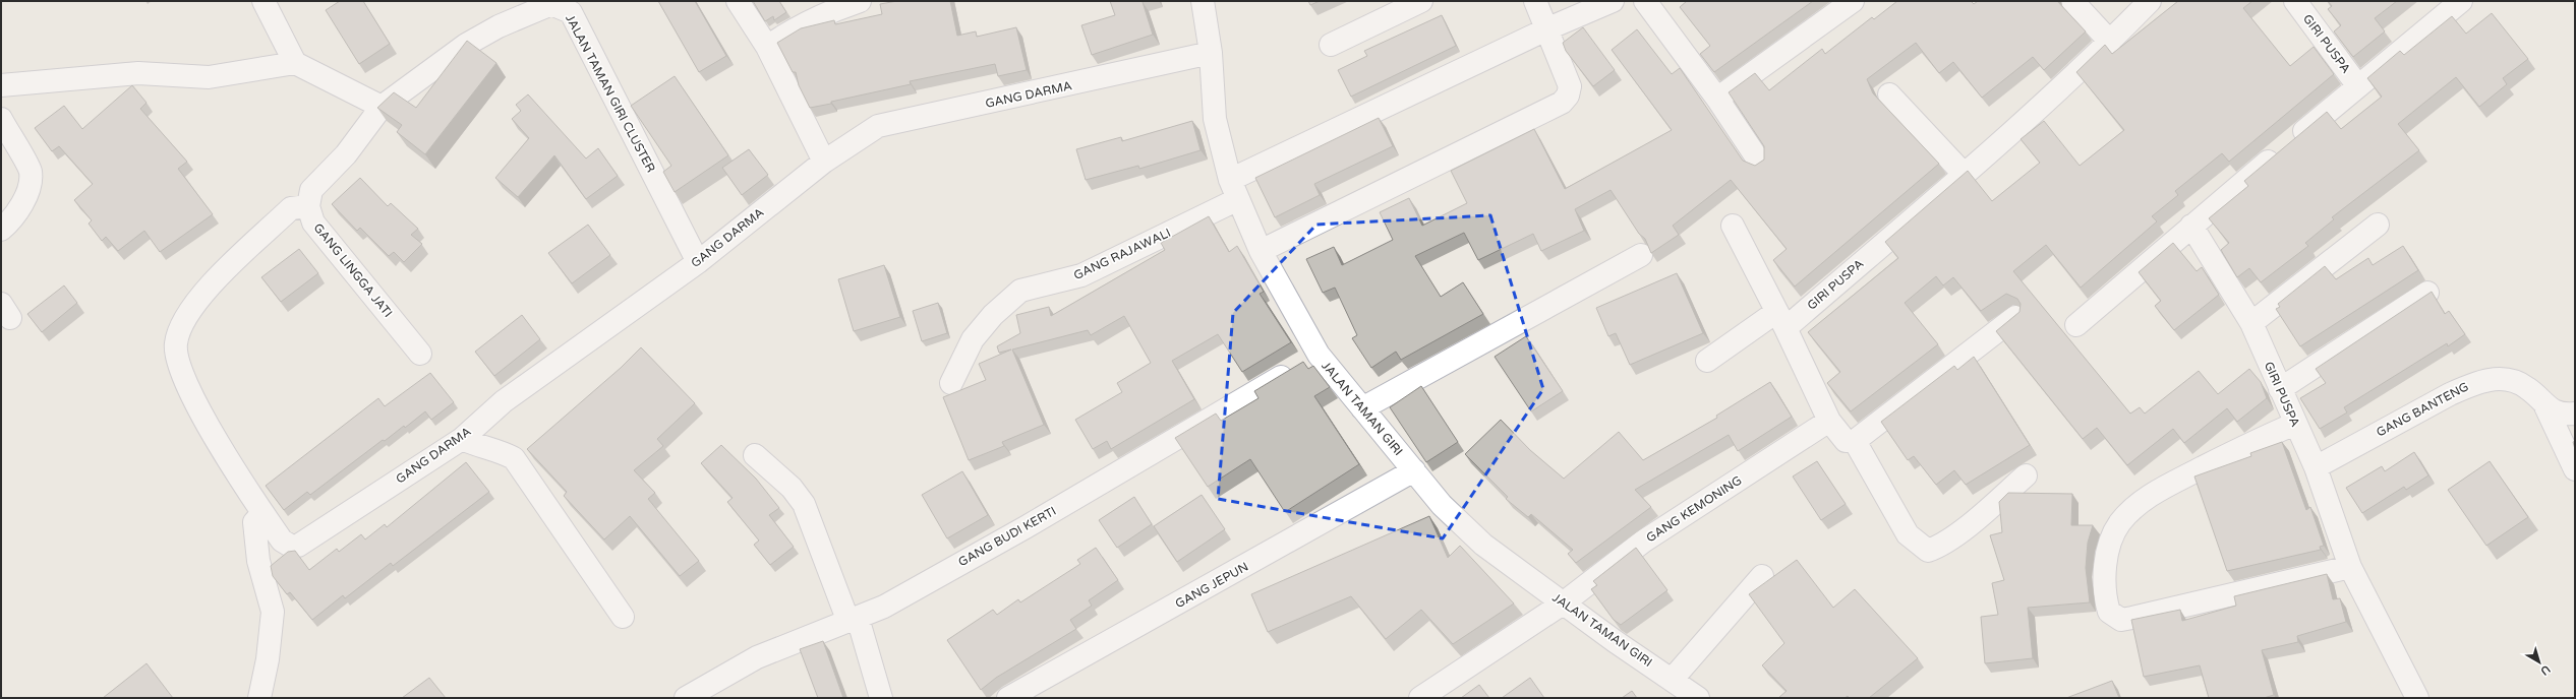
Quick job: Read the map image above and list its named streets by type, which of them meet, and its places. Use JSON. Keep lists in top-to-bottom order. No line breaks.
{"streets":{"street":["GIRI PUSPA","JALAN TAMAN GIRI CLUSTER","GANG DARMA","GANG RAJAWALI","GANG LINGGA JATI","JALAN TAMAN GIRI","GANG BANTENG","GANG KEMONING","GANG BUDI KERTI","GANG JEPUN"]},"crossings":[["GIRI PUSPA","GANG BANTENG"],["JALAN TAMAN GIRI CLUSTER","GANG DARMA"],["GANG DARMA","JALAN TAMAN GIRI"],["GANG RAJAWALI","JALAN TAMAN GIRI"],["JALAN TAMAN GIRI","GANG KEMONING"],["JALAN TAMAN GIRI","GANG BUDI KERTI"],["JALAN TAMAN GIRI","GANG JEPUN"]],"north":"bottom right"}
